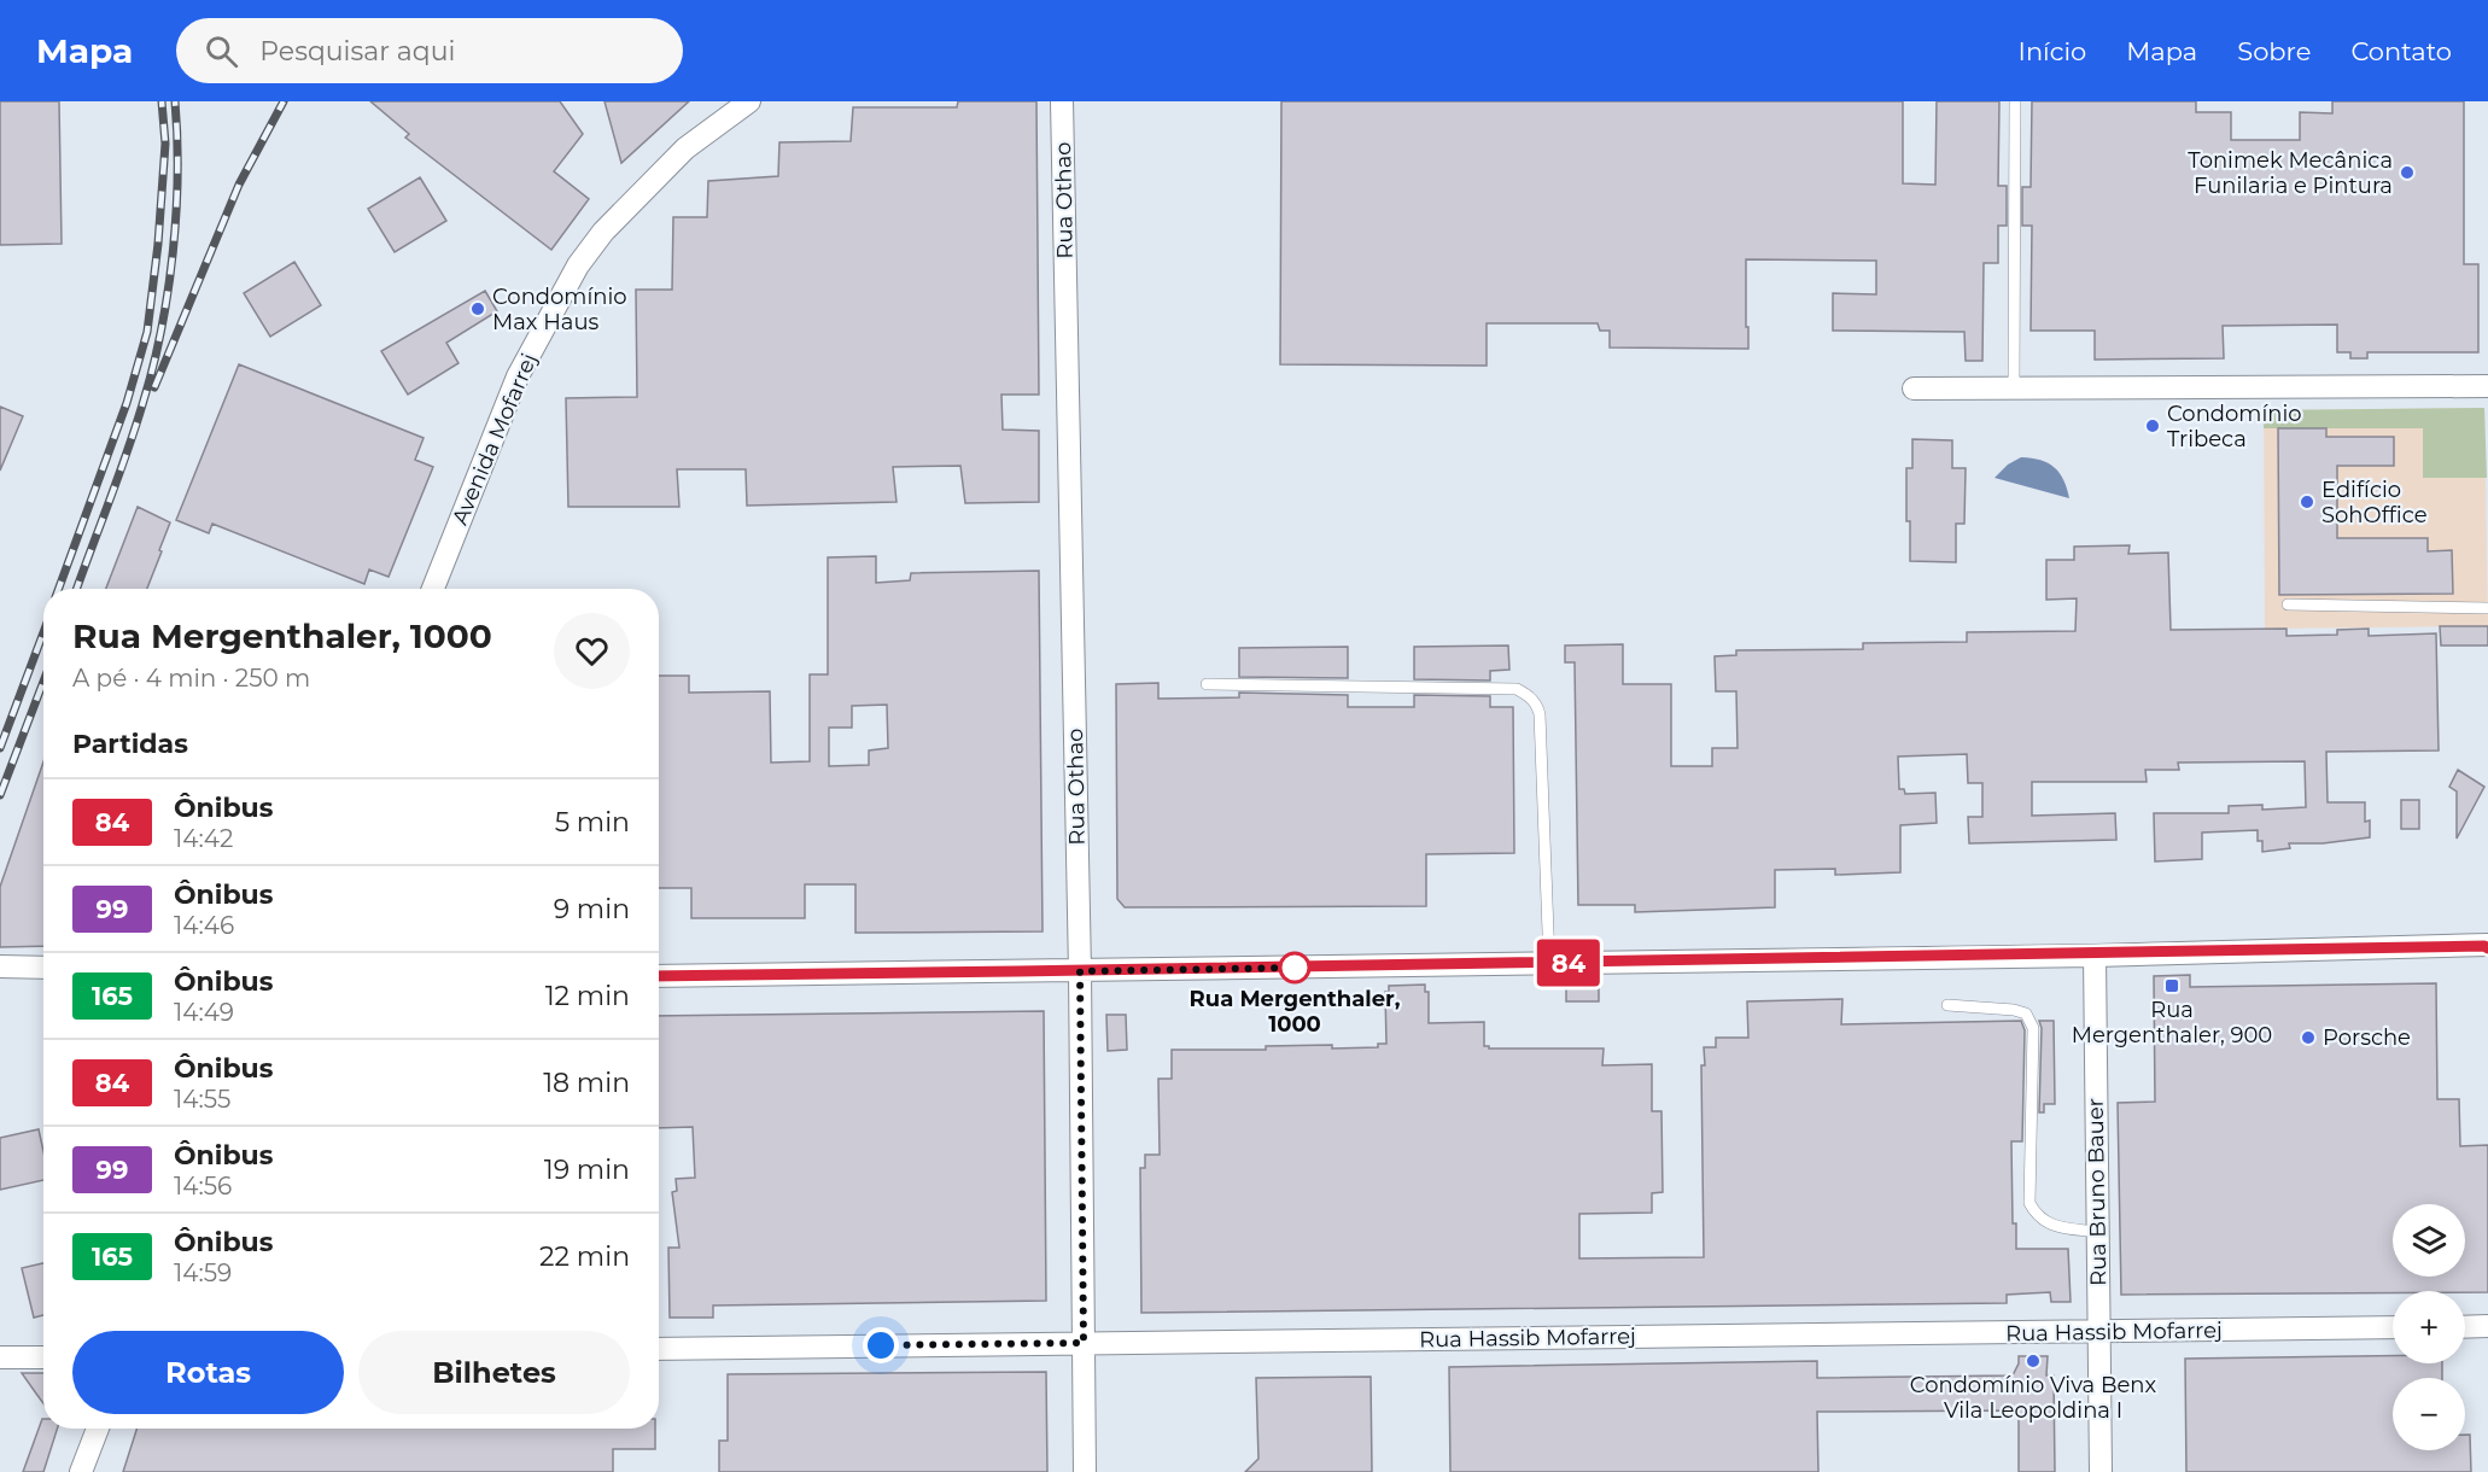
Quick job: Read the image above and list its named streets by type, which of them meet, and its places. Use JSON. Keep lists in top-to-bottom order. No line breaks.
{"streets":{"street":["Rua Othao","Avenida Mofarrej","Rua Bruno Bauer","Rua Hassib Mofarrej"]},"crossings":[["Rua Othao","Rua Hassib Mofarrej"],["Rua Bruno Bauer","Rua Hassib Mofarrej"]],"places":{"other":["Tonimek Mecânica Funilaria e Pintura","Condomínio Max Haus","Condomínio Tribeca","Edifício SohOffice","Rua Mergenthaler, 1000","Porsche","Condomínio Viva Benx Vila Leopoldina I"],"transit":["Rua Mergenthaler, 900"]},"lines":["bus line 84"],"page":{"header":"Mapa","search":"Pesquisar aqui","nav":["Início","Mapa","Sobre","Contato"],"on_map":"84","heading":[["Rua Mergenthaler, 1000","A pé · 4 min · 250 m"],"Partidas"],"list":[{"mark":"84","name":"Ônibus","note":"14:42","value":"5 min"},{"mark":"99","name":"Ônibus","note":"14:46","value":"9 min"},{"mark":"165","name":"Ônibus","note":"14:49","value":"12 min"},{"mark":"84","name":"Ônibus","note":"14:55","value":"18 min"},{"mark":"99","name":"Ônibus","note":"14:56","value":"19 min"},{"mark":"165","name":"Ônibus","note":"14:59","value":"22 min"}],"map_buttons":["+","−"],"buttons":["Rotas","Bilhetes"]}}
